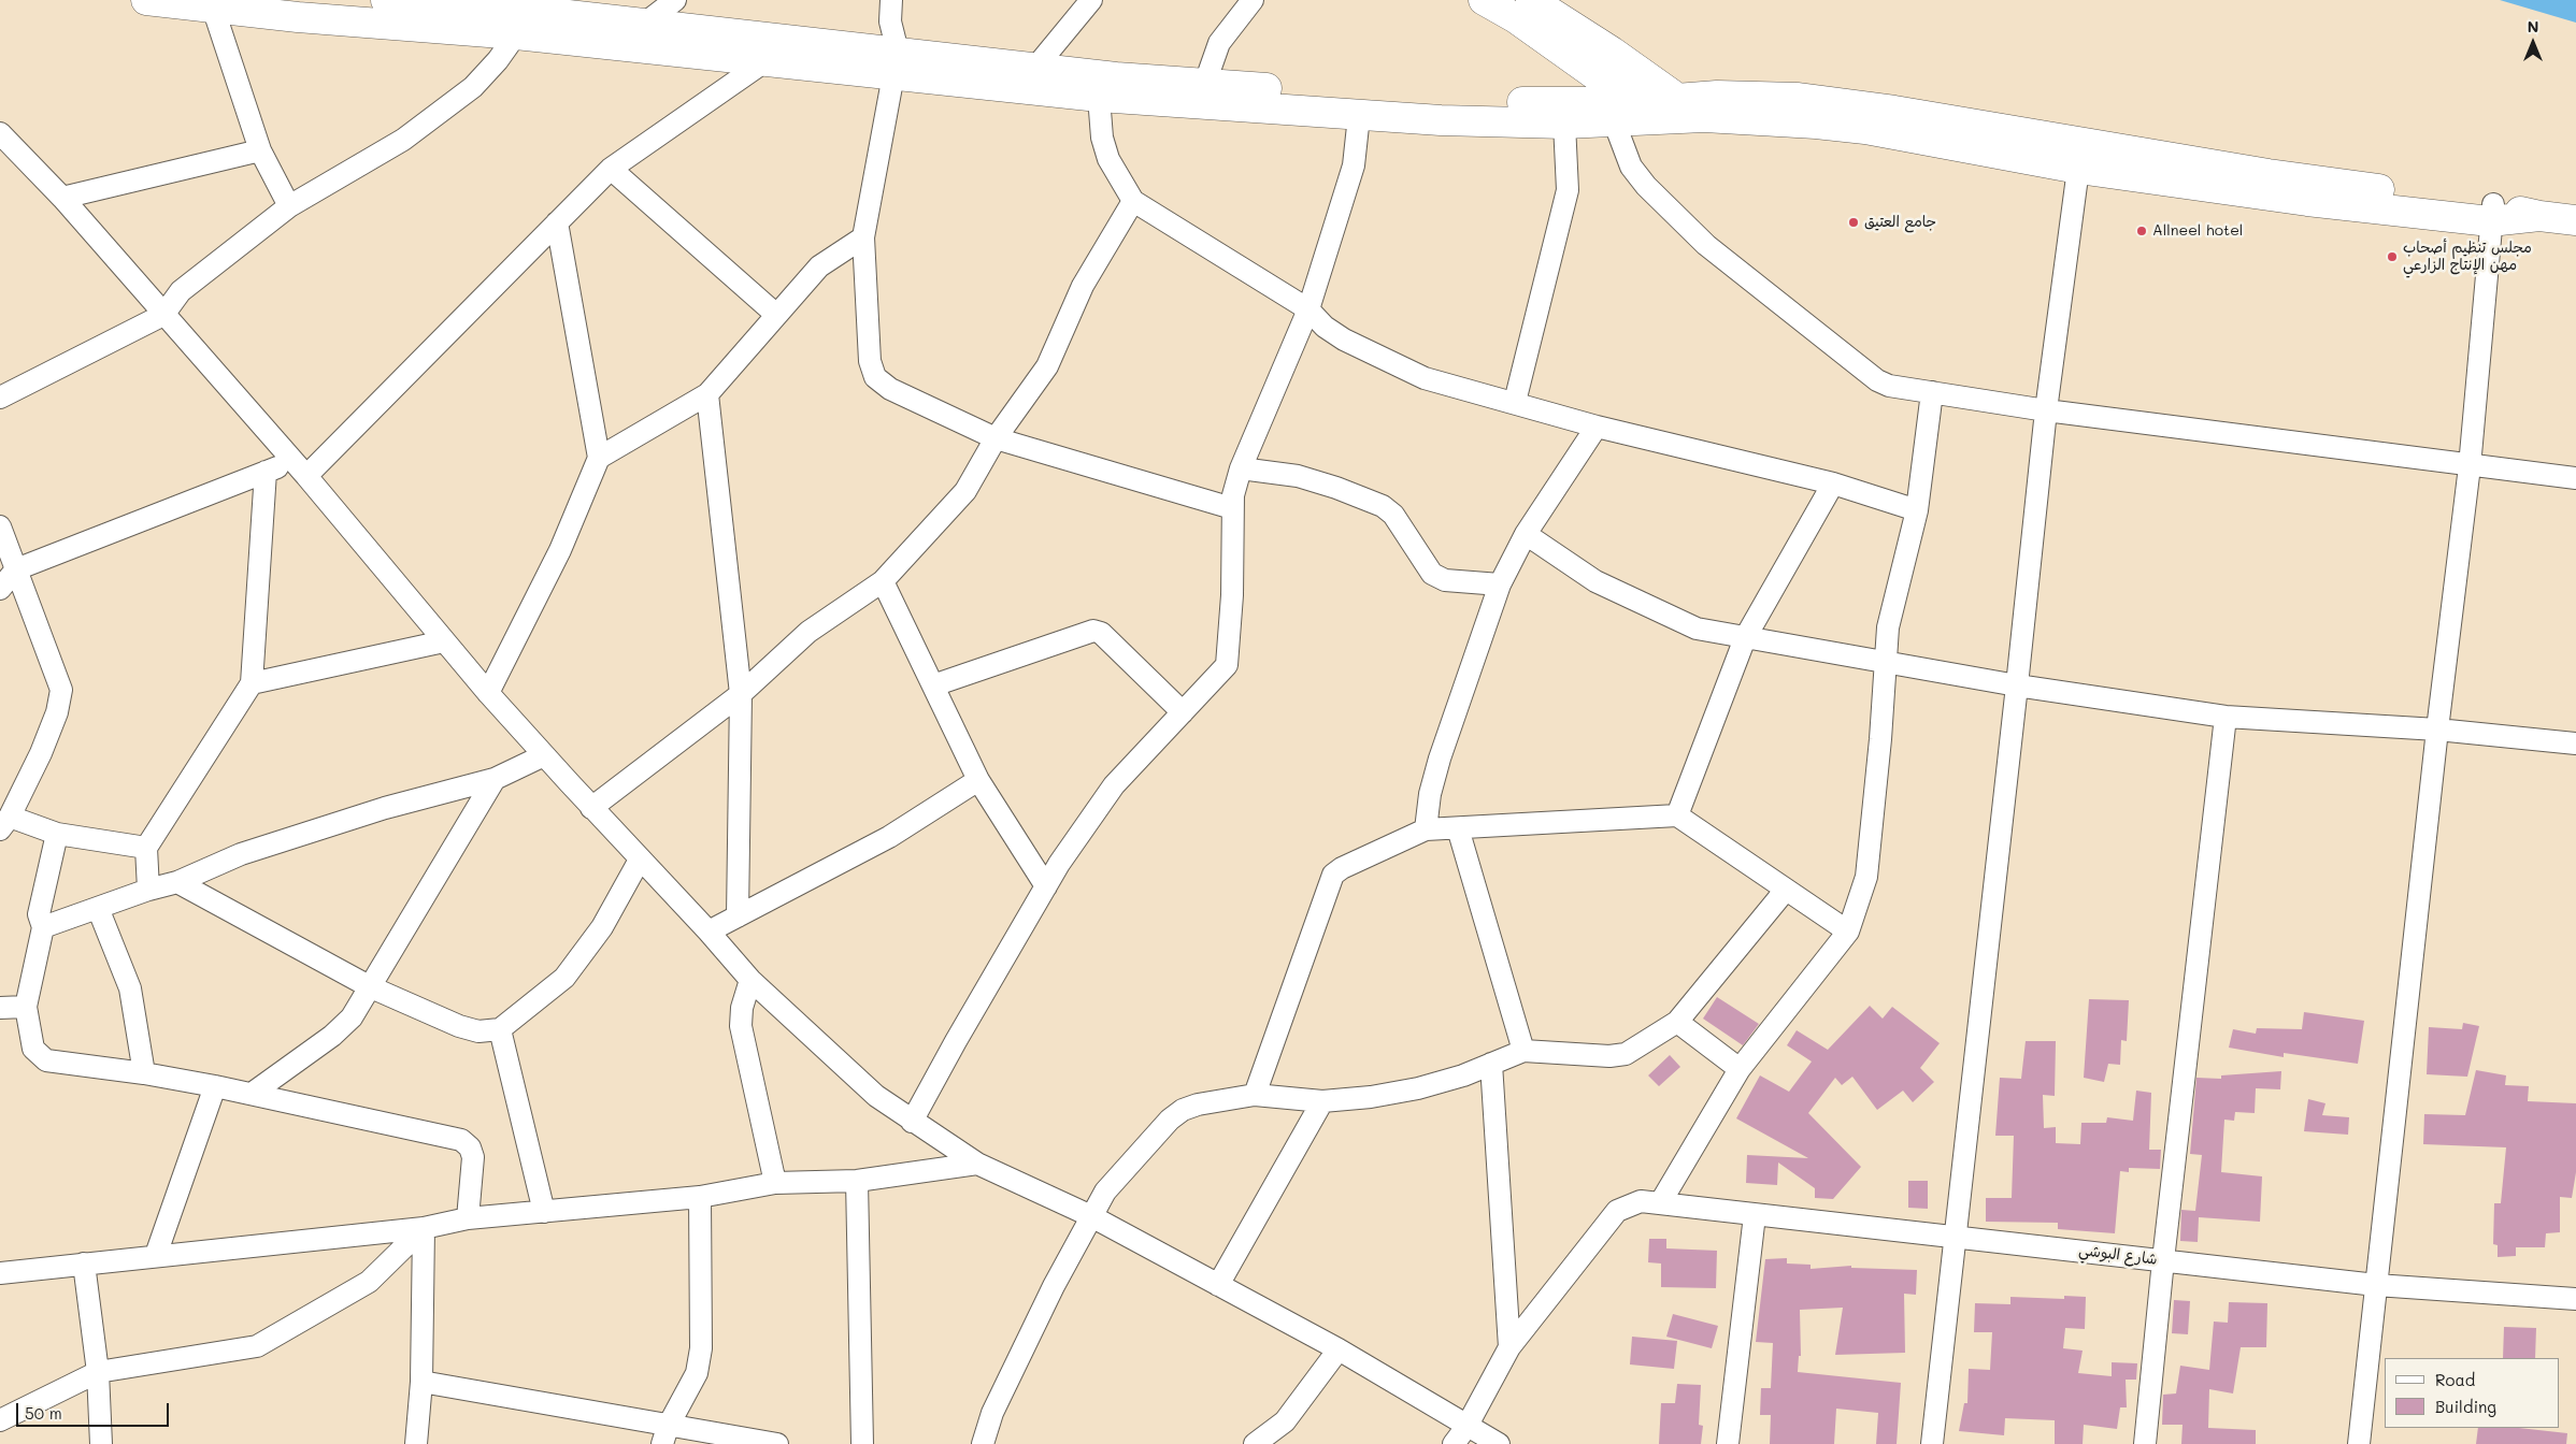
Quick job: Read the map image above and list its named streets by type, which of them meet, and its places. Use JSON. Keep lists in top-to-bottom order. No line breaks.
{"streets":{"street":["شارع البوشي"]},"places":["جامع العتيق","Allneel hotel","مجلس تنظيم أصحاب مهن الإنتاج الزارعي"],"legend":["Road","Building"],"scale_bar":"50 m","north":"top"}
